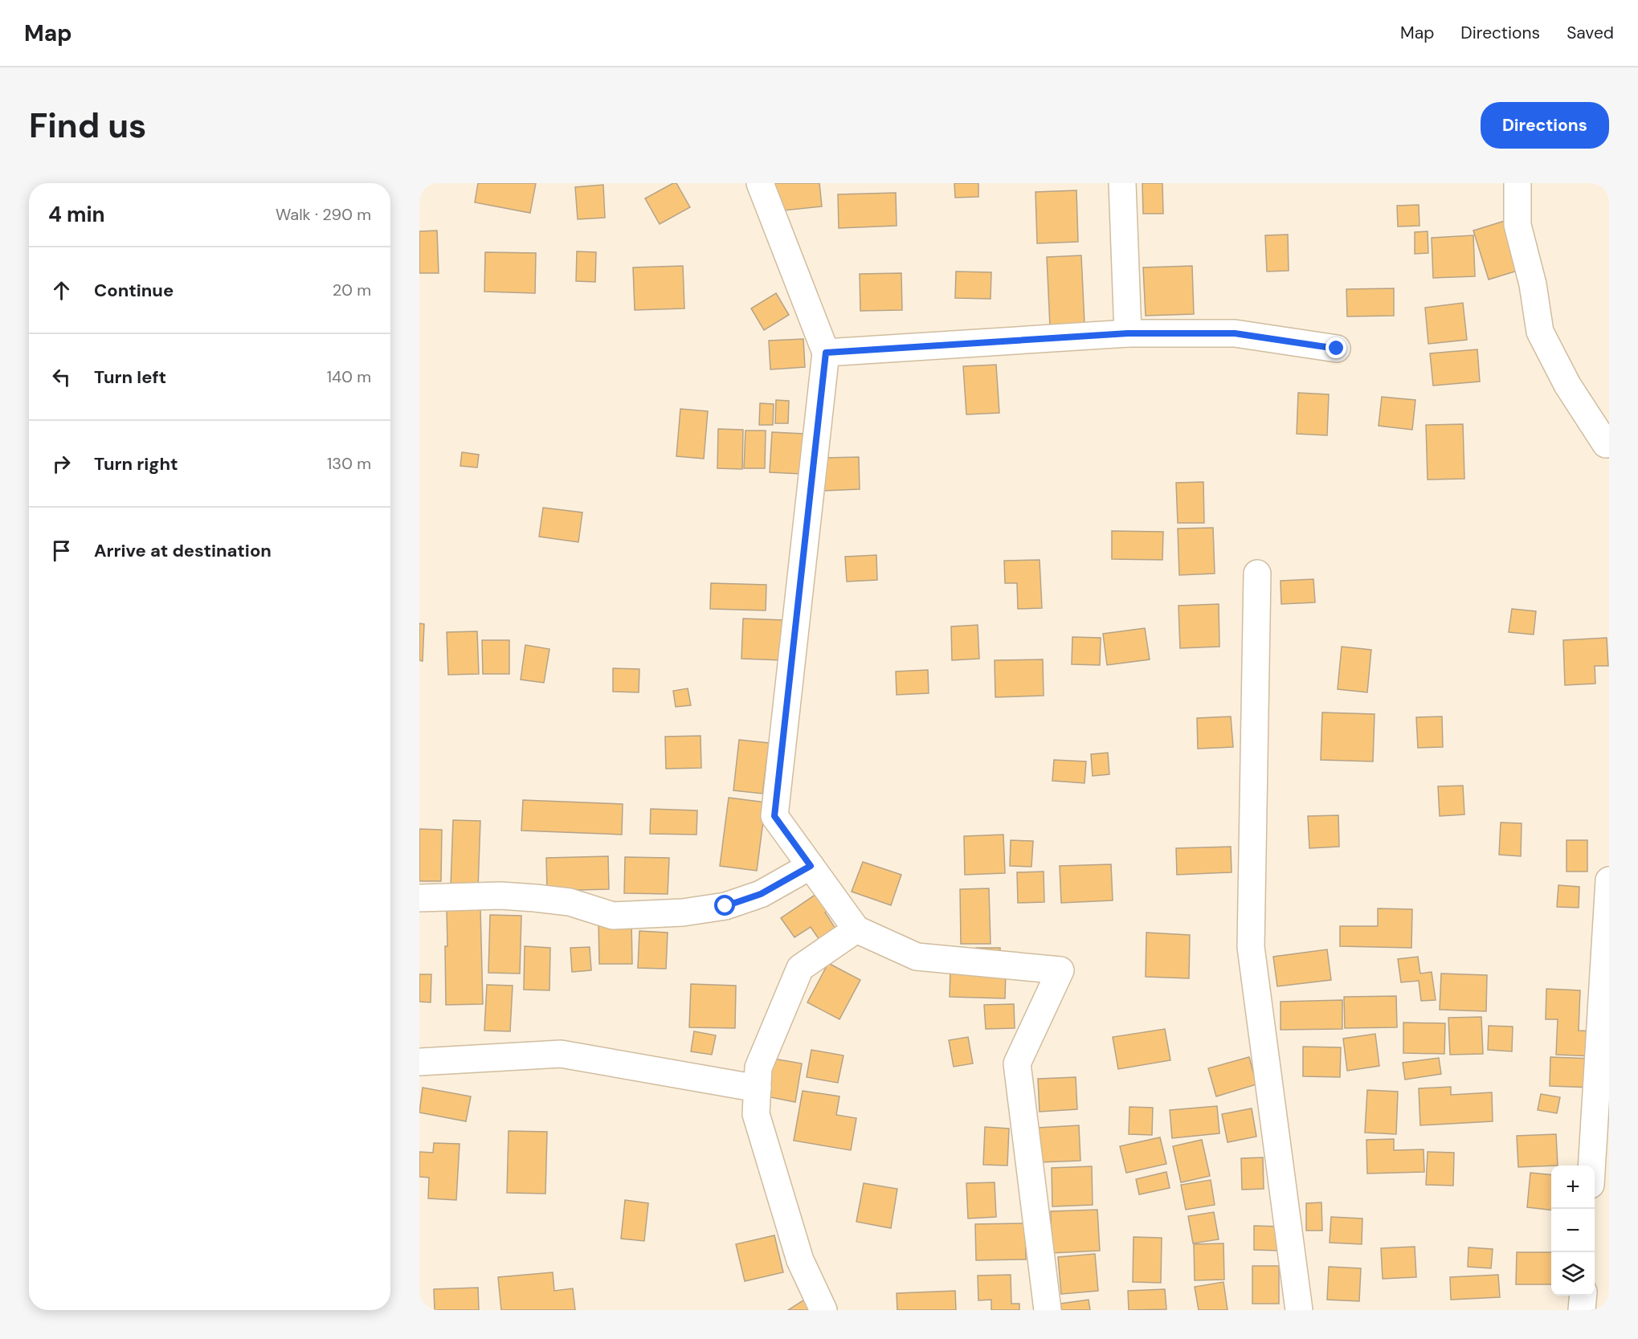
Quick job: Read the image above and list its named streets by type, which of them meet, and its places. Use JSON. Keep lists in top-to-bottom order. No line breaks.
{"page":{"header":"Map","nav":["Map","Directions","Saved"],"buttons":"Directions","title":"Find us","heading":["4 min","Walk · 290 m"],"list":[["Continue","20 m"],["Turn left","140 m"],["Turn right","130 m"],"Arrive at destination"],"map_buttons":["+","−"]}}
